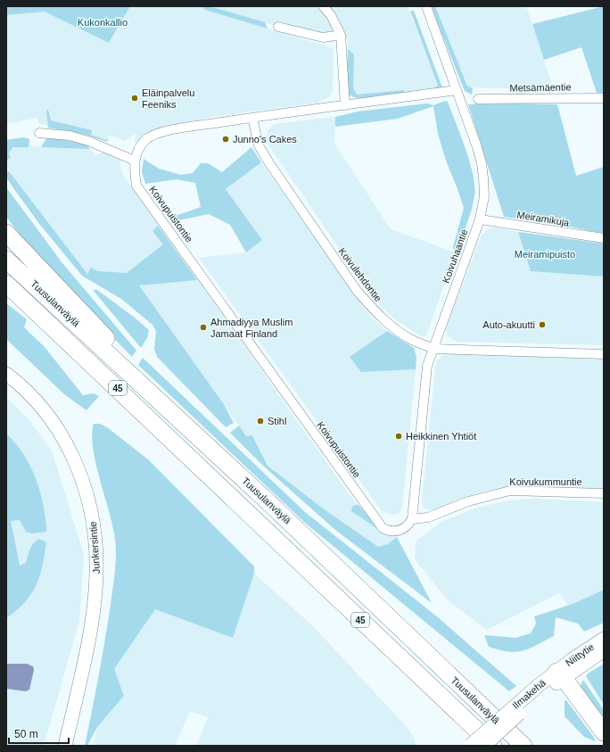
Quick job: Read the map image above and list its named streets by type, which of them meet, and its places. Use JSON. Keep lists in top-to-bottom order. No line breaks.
{"streets":{"highway":["Tuusulanväylä","45"],"main road":["Junkersintie","Niittytie","Ilmakehä"],"street":["Metsämäentie","Koivupuistontie","Meiramikuja","Koivuhaantie","Koivulehdontie","Koivukummuntie"]},"crossings":[["Koivupuistontie","Koivuhaantie"],["Koivupuistontie","Koivulehdontie"],["Koivupuistontie","Koivukummuntie"],["Meiramikuja","Koivuhaantie"],["Koivuhaantie","Koivulehdontie"],["Koivuhaantie","Koivukummuntie"],["Niittytie","Ilmakehä"]],"parks":["Kukonkallio","Meiramipuisto"],"places":["Eläinpalvelu Feeniks","Junno's Cakes","Auto-akuutti","Ahmadiyya Muslim Jamaat Finland","Stihl","Heikkinen Yhtiöt"],"scale_bar":"50 m"}
